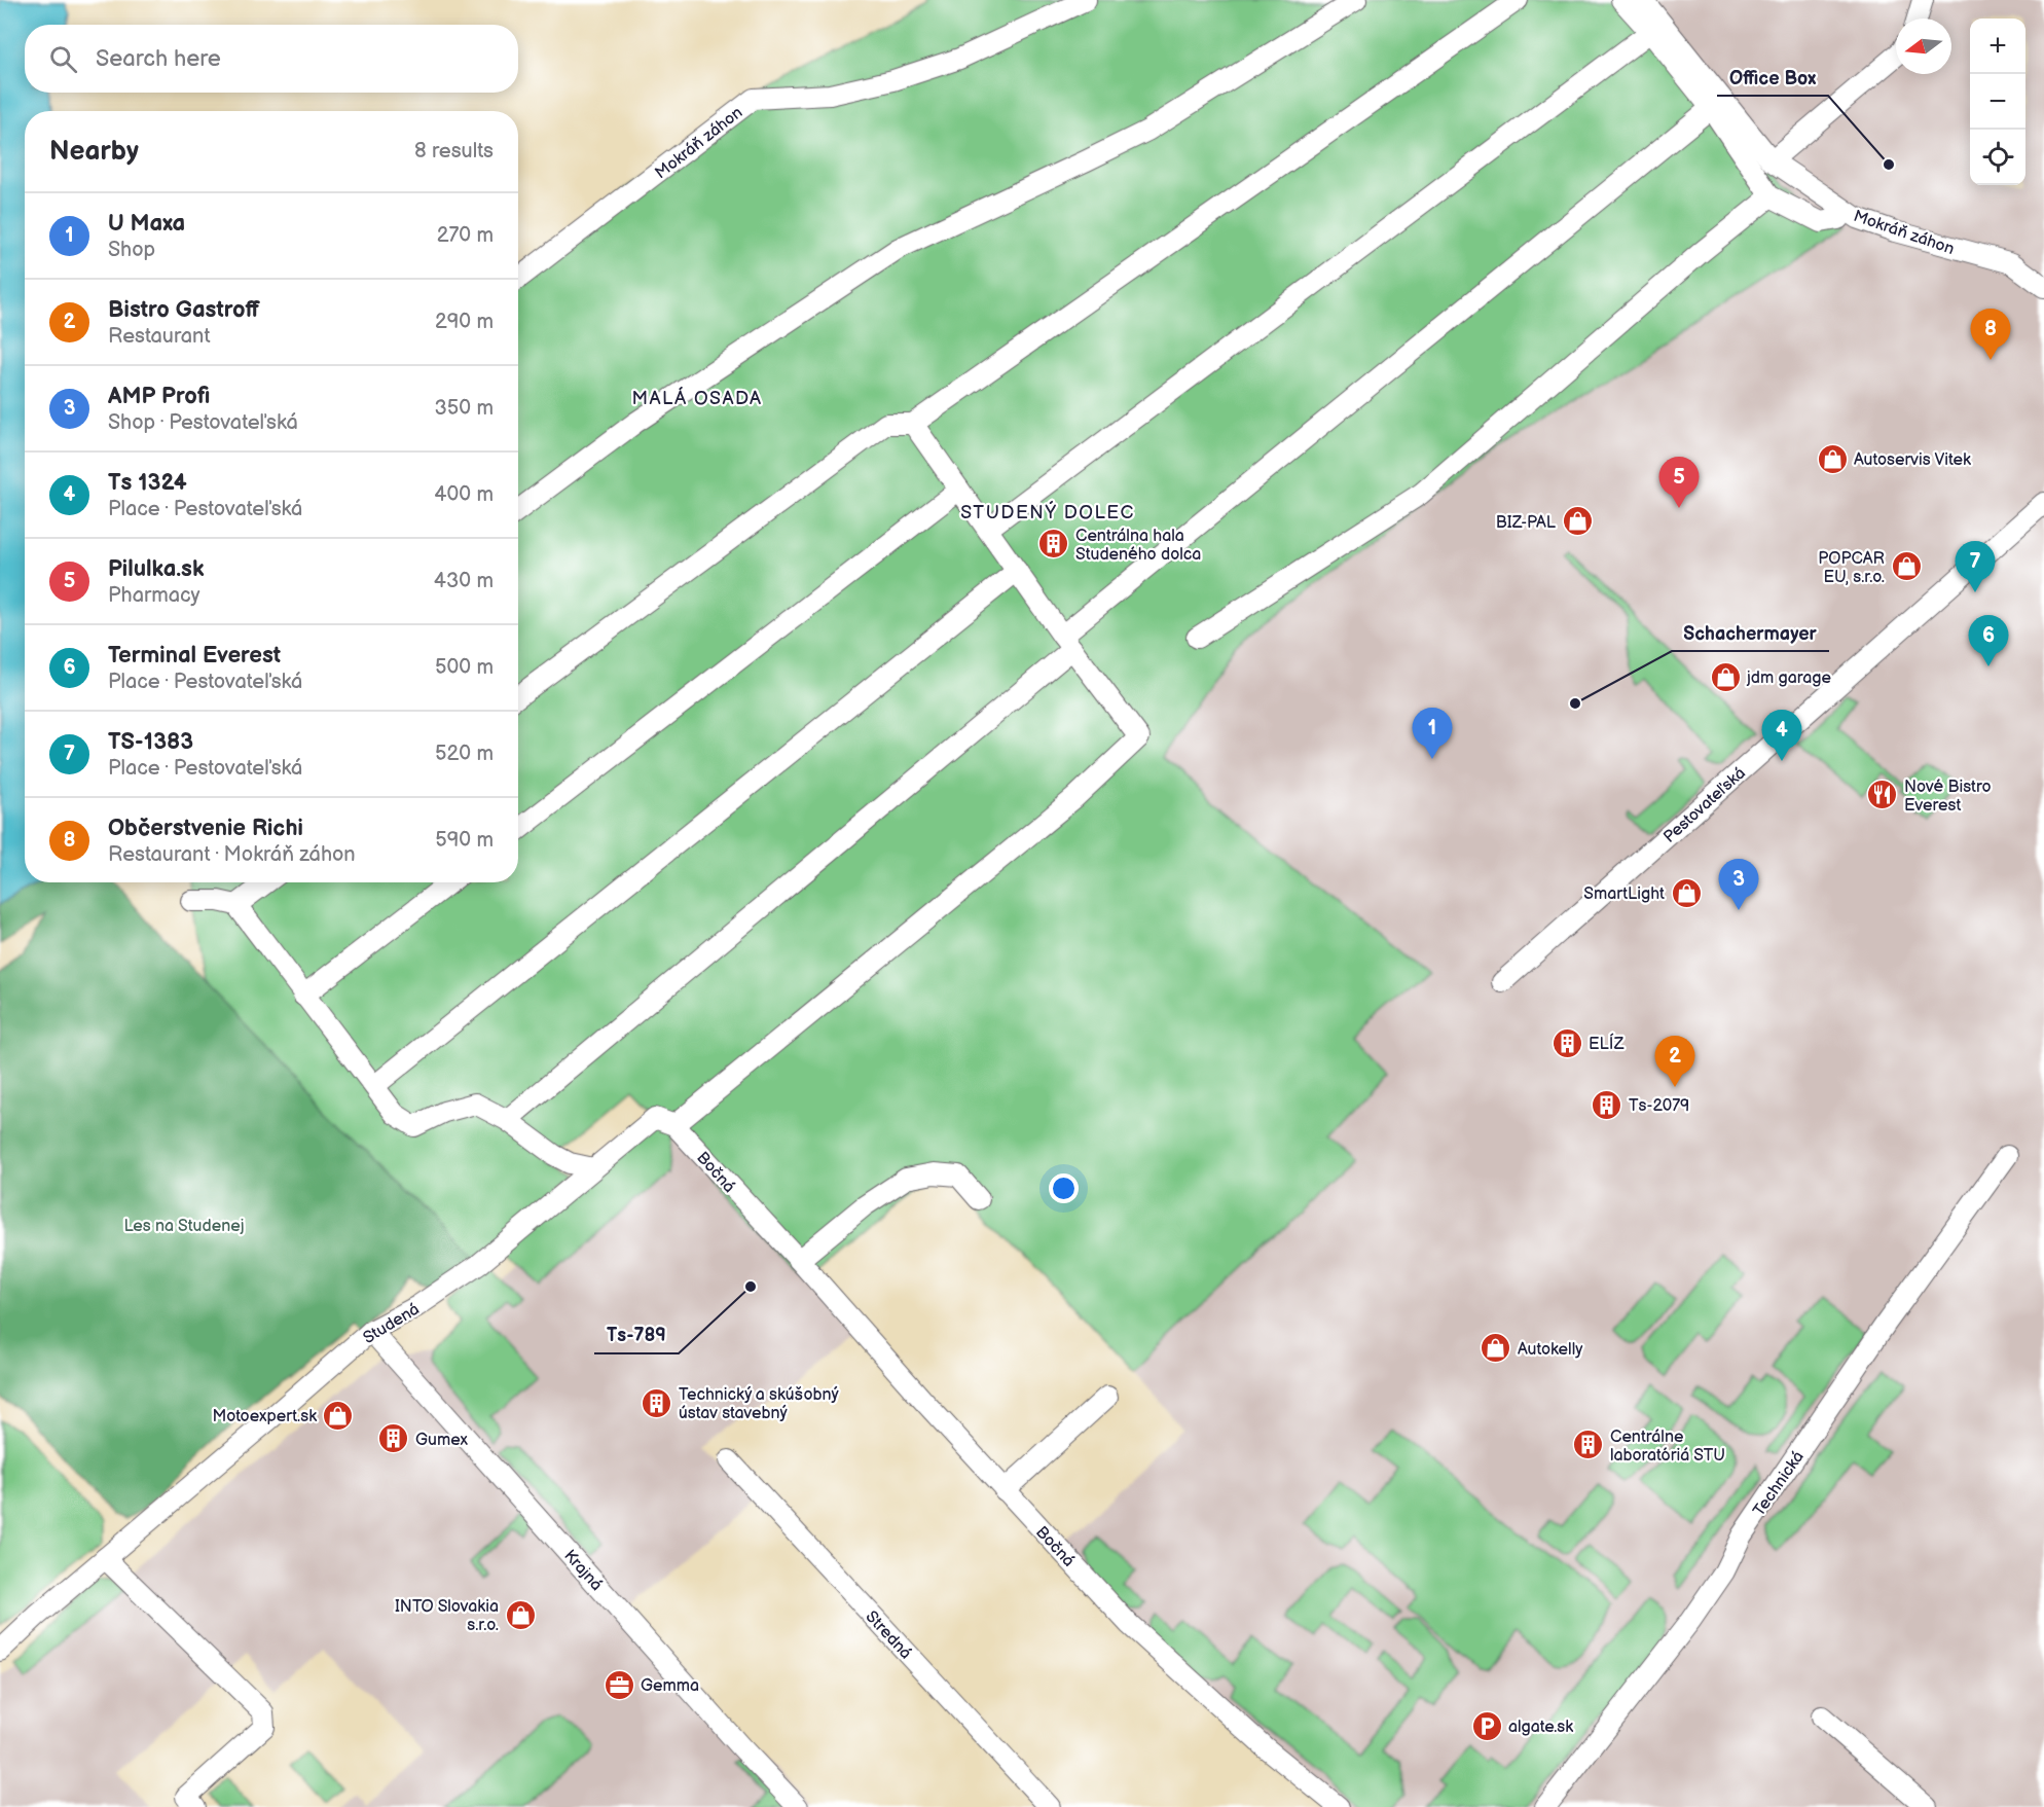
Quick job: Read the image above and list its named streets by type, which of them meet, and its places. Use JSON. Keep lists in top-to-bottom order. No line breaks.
{"streets":{"street":["Mokráň záhon","Pestovateľská","Bočná","Studená","Technická","Krajná","Stredná"]},"crossings":[["Bočná","Studená"],["Studená","Krajná"]],"districts":["MALÁ OSADA","STUDENÝ DOLEC"],"parks":["Les na Studenej"],"places":{"other":["Office Box","Schachermayer","Ts-789"],"shop":["Autoservis Vitek","BIZ-PAL","POPCAR EU, s.r.o.","jdm garage","SmartLight","Autokelly","Motoexpert.sk","INTO Slovakia s.r.o."],"building":["Centrálna hala Studeného dolca","ELÍZ","Ts-2079","Technický a skúšobný ústav stavebný","Gumex","Centrálne laboratóriá STU"],"restaurant":["Nové Bistro Everest"],"office":["Gemma"],"parking":["algate.sk"]},"north":"left","page":{"map_buttons":["+","−"],"search":"Search here","heading":["Nearby","8 results"],"list":[{"mark":"1","name":"U Maxa","note":"Shop","value":"270 m"},{"mark":"2","name":"Bistro Gastroff","note":"Restaurant","value":"290 m"},{"mark":"3","name":"AMP Profi","note":"Shop · Pestovateľská","value":"350 m"},{"mark":"4","name":"Ts 1324","note":"Place · Pestovateľská","value":"400 m"},{"mark":"5","name":"Pilulka.sk","note":"Pharmacy","value":"430 m"},{"mark":"6","name":"Terminal Everest","note":"Place · Pestovateľská","value":"500 m"},{"mark":"7","name":"TS-1383","note":"Place · Pestovateľská","value":"520 m"},{"mark":"8","name":"Občerstvenie Richi","note":"Restaurant · Mokráň záhon","value":"590 m"}],"pins":["8","5","7","6","1","4","3","2"]}}
